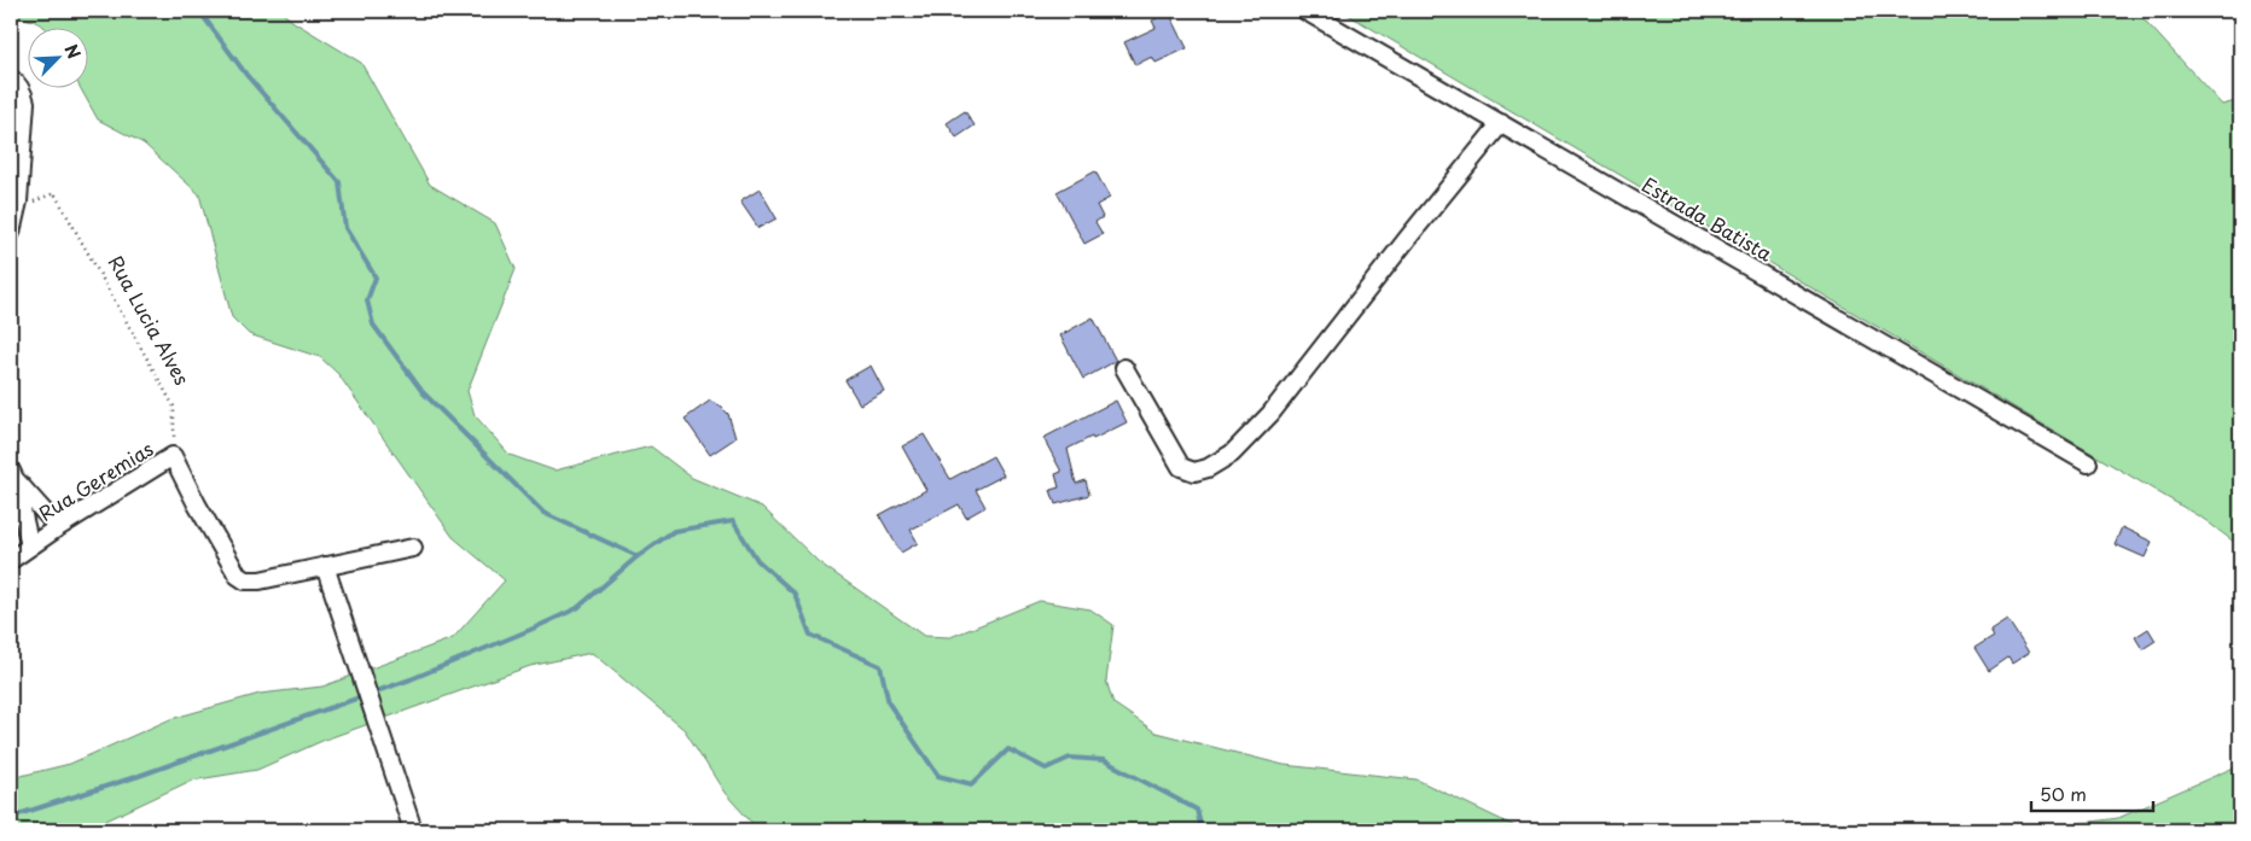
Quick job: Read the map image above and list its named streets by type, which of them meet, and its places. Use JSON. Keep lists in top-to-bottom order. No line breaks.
{"streets":{"street":["Estrada Batista","Rua Geremias"],"path":["Rua Lucia Alves"]},"crossings":[["Rua Lucia Alves","Rua Geremias"]],"scale_bar":"50 m","north":"top right"}
